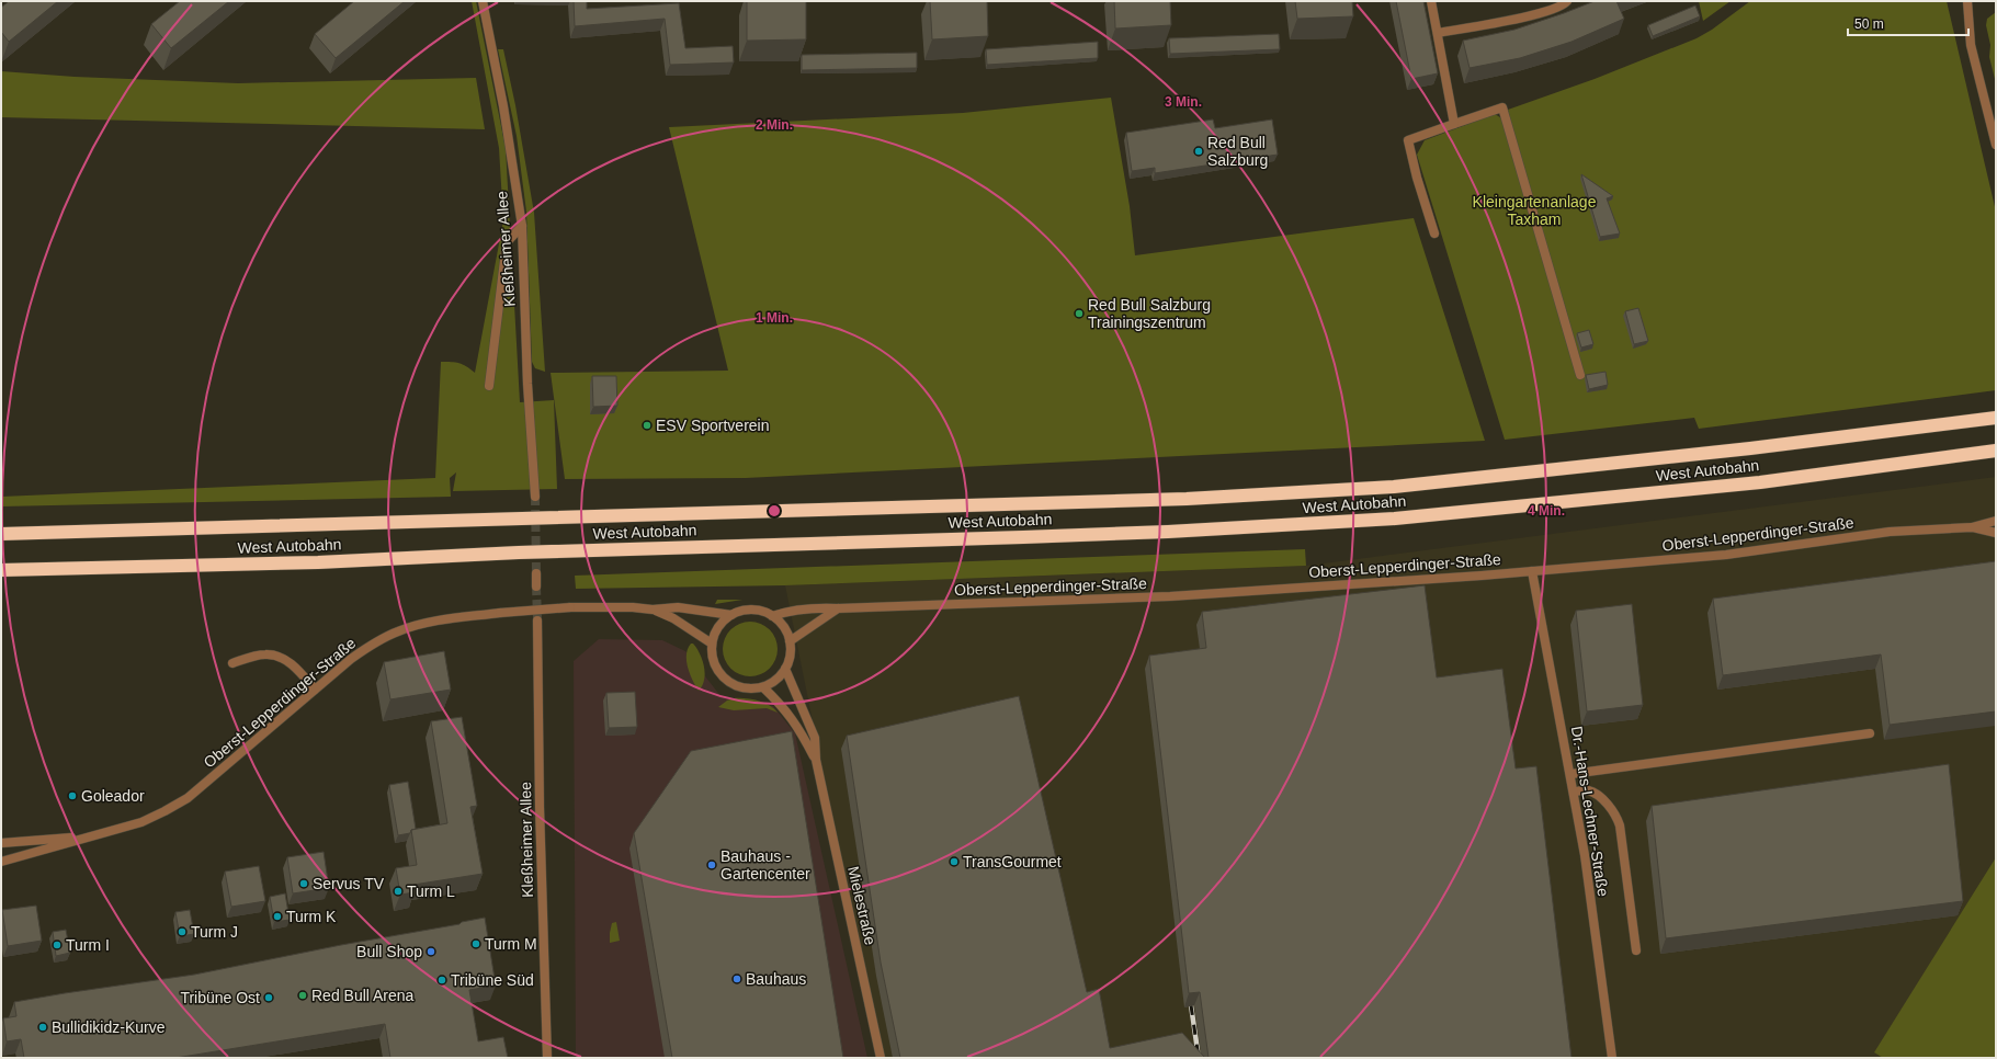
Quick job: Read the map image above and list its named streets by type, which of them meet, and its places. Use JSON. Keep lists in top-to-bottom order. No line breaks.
{"streets":{"highway":["West Autobahn"],"street":["Kleßheimer Allee","Oberst-Lepperdinger-Straße","Dr.-Hans-Lechner-Straße","Mielestraße"]},"crossings":[["Oberst-Lepperdinger-Straße","Dr.-Hans-Lechner-Straße"],["Oberst-Lepperdinger-Straße","Mielestraße"]],"parks":["Kleingartenanlage Taxham"],"places":["Red Bull Salzburg","Red Bull Salzburg Trainingszentrum","ESV Sportverein","Goleador","TransGourmet","Bauhaus - Gartencenter","Servus TV","Turm L","Turm K","Turm J","Turm M","Turm I","Bull Shop","Bauhaus","Tribüne Süd","Red Bull Arena","Tribüne Ost","Bullidikidz-Kurve"],"scale_bar":"50 m","rings":["3 Min.","2 Min.","1 Min.","4 Min."]}
